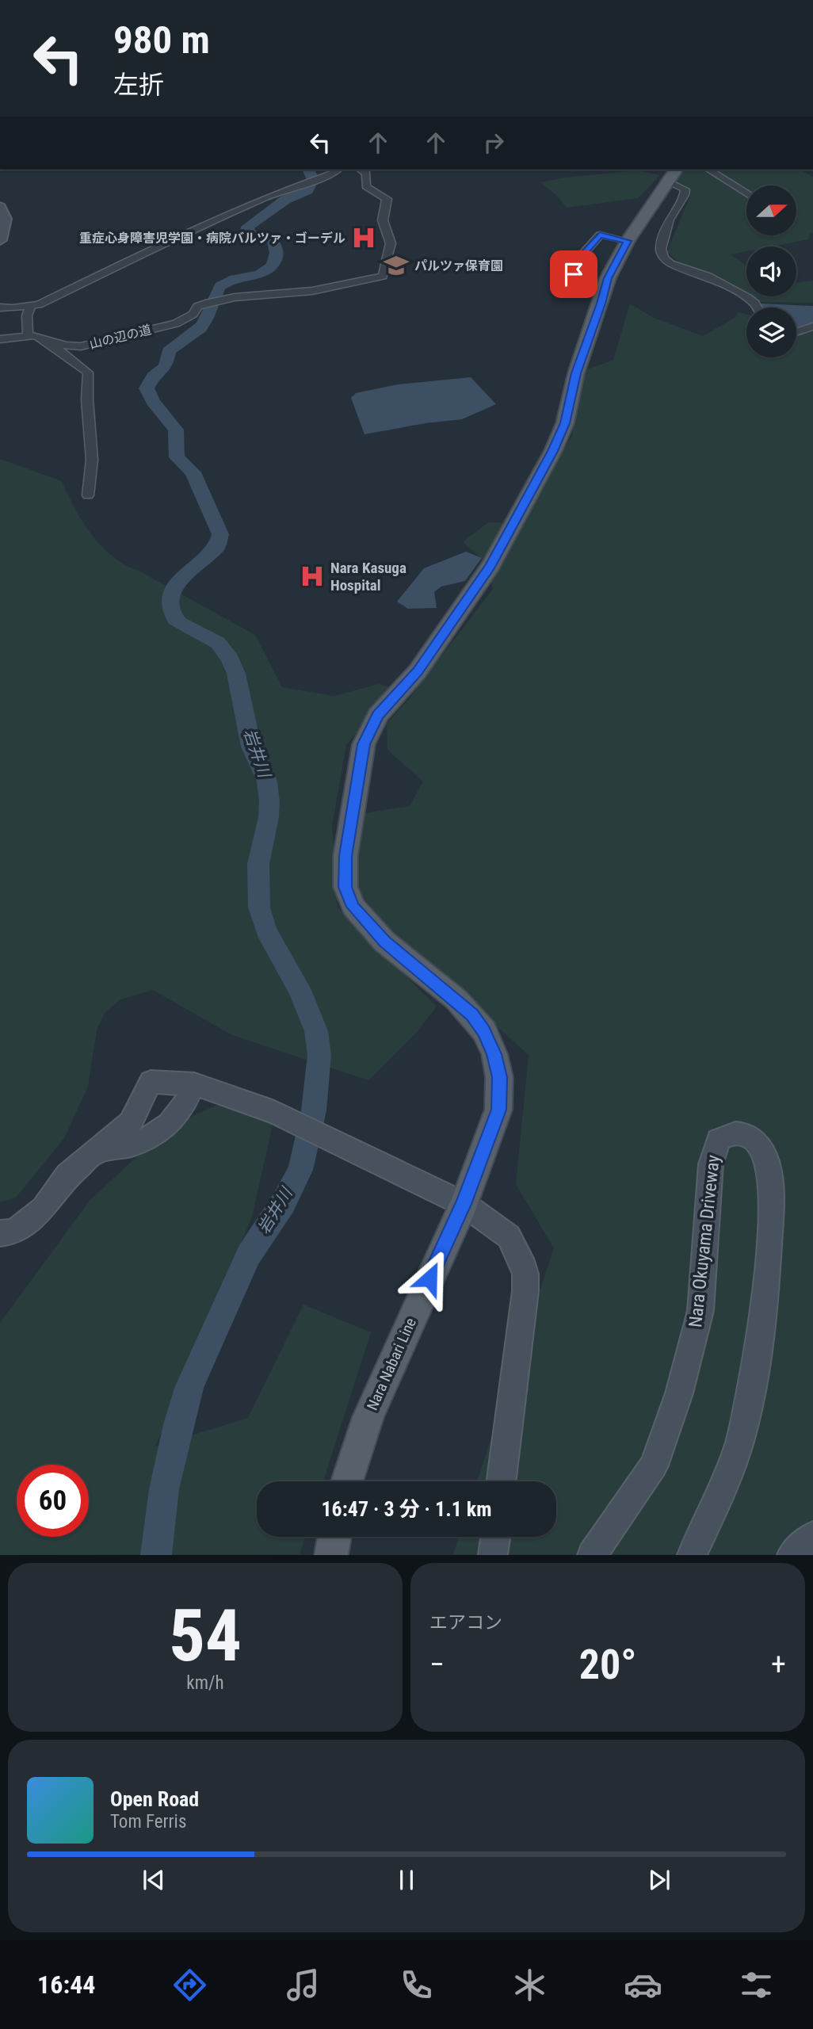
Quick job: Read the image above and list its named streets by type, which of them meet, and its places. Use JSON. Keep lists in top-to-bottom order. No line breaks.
{"streets":{"main road":["Nara Nabari Line"],"street":["山の辺の道","Nara Okuyama Driveway"]},"water":["岩井川"],"places":{"hospital":["重症心身障害児学園・病院バルツァ・ゴーデル","Nara Kasuga Hospital"],"school or university":["パルツァ保育園"]},"north":"right","page":{"turn":["980 m","左折"],"limit":"60","trip":"16:47 · 3 分 · 1.1 km","tile":[["54","km/h"],"エアコン"],"heat":["−","20°","+"],"song":["Open Road","Tom Ferris"],"tabs":"16:44"}}
